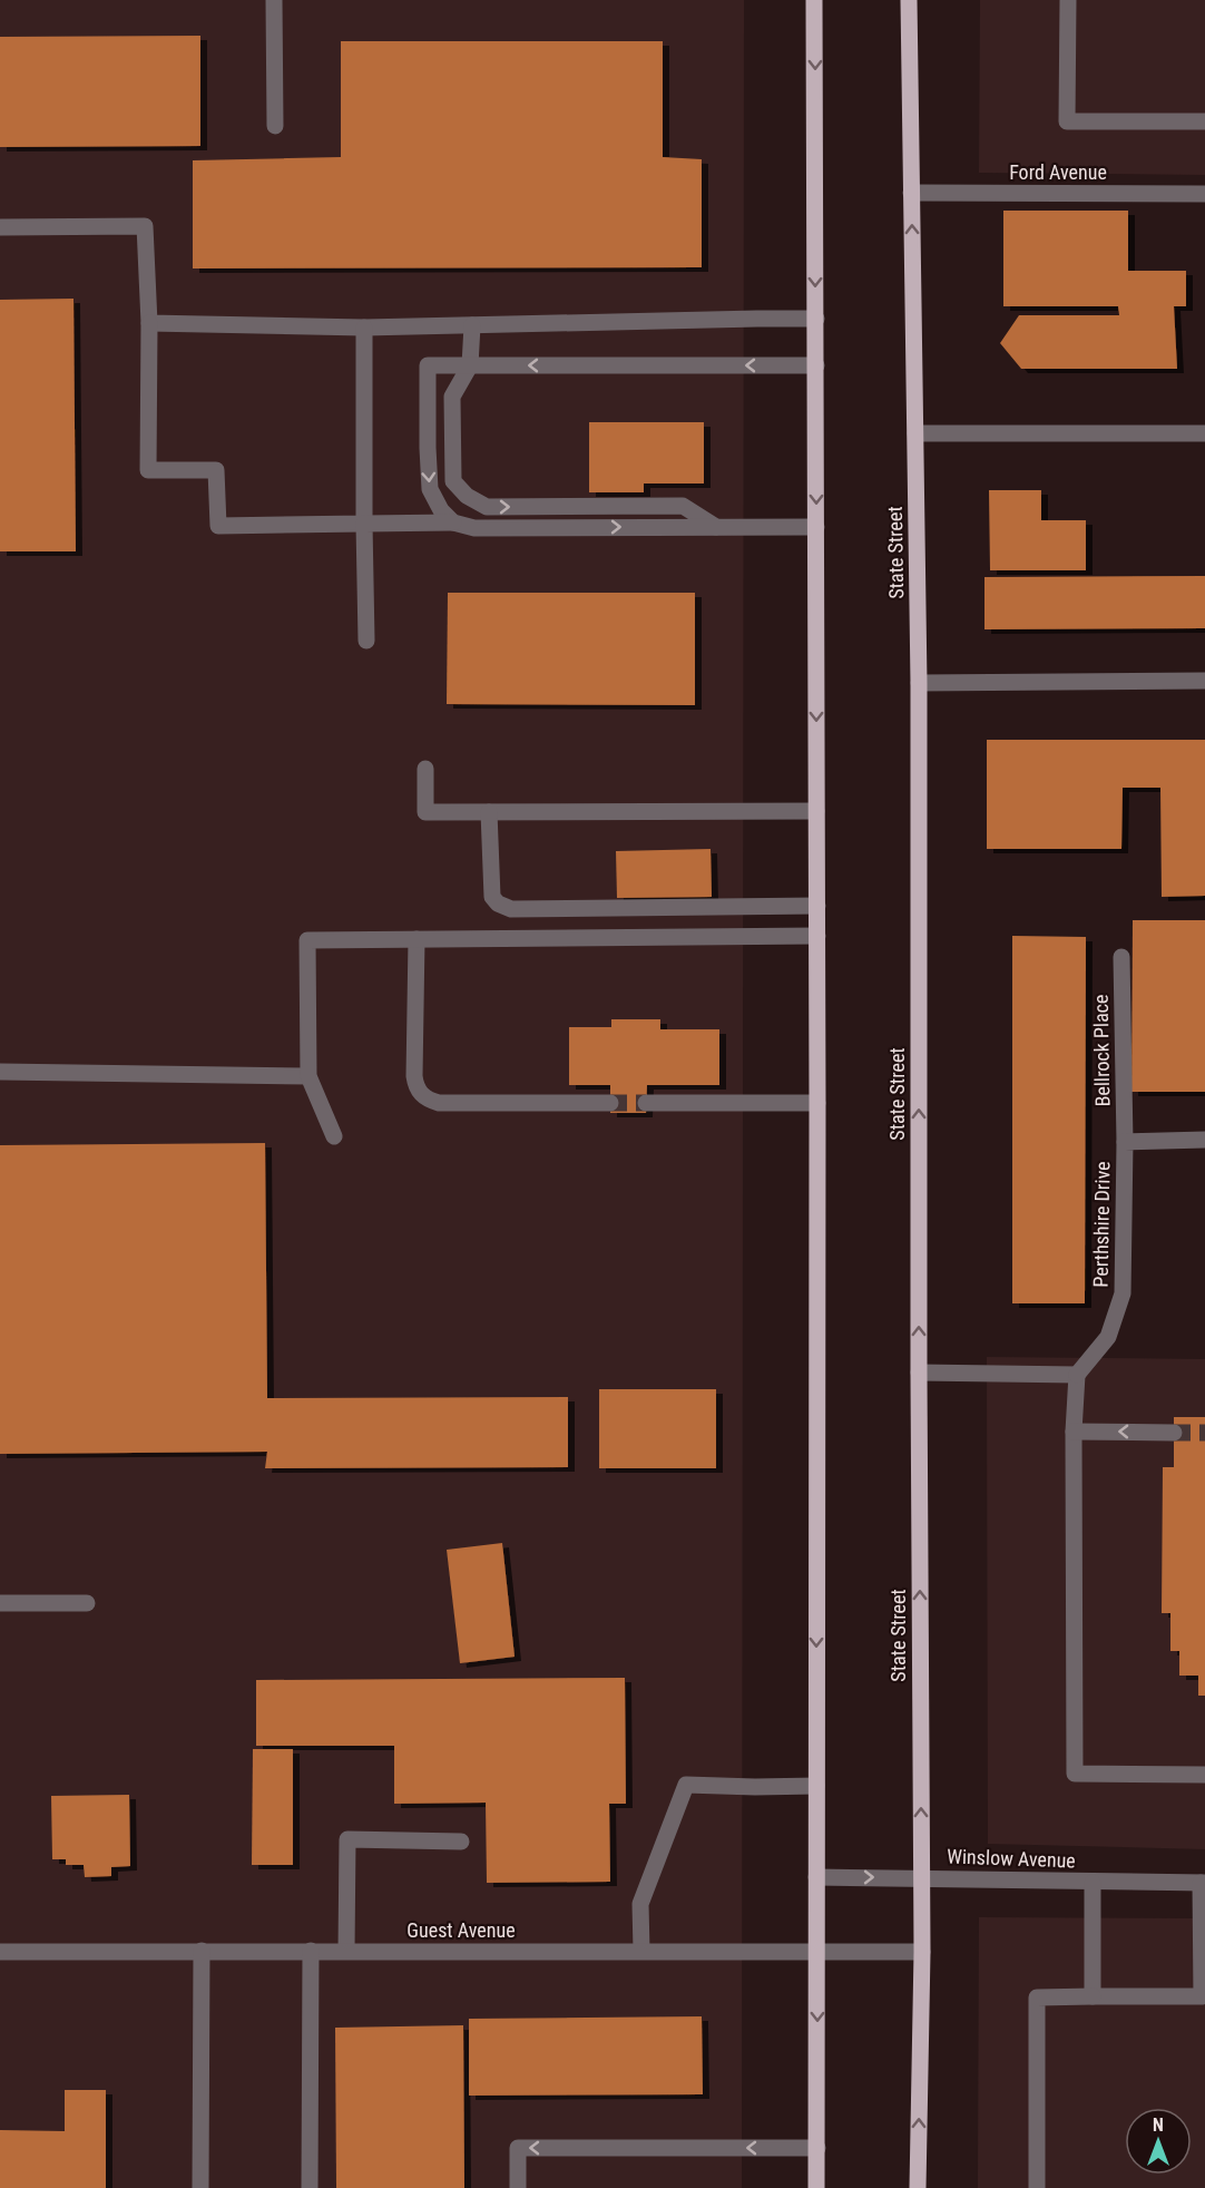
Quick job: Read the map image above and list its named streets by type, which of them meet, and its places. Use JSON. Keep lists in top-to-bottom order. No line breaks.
{"streets":{"main road":["State Street"],"street":["Ford Avenue","Bellrock Place","Perthshire Drive","Winslow Avenue","Guest Avenue"]},"crossings":[["Ford Avenue","State Street"],["State Street","Winslow Avenue"],["State Street","Guest Avenue"],["Bellrock Place","Perthshire Drive"]],"north":"top"}
